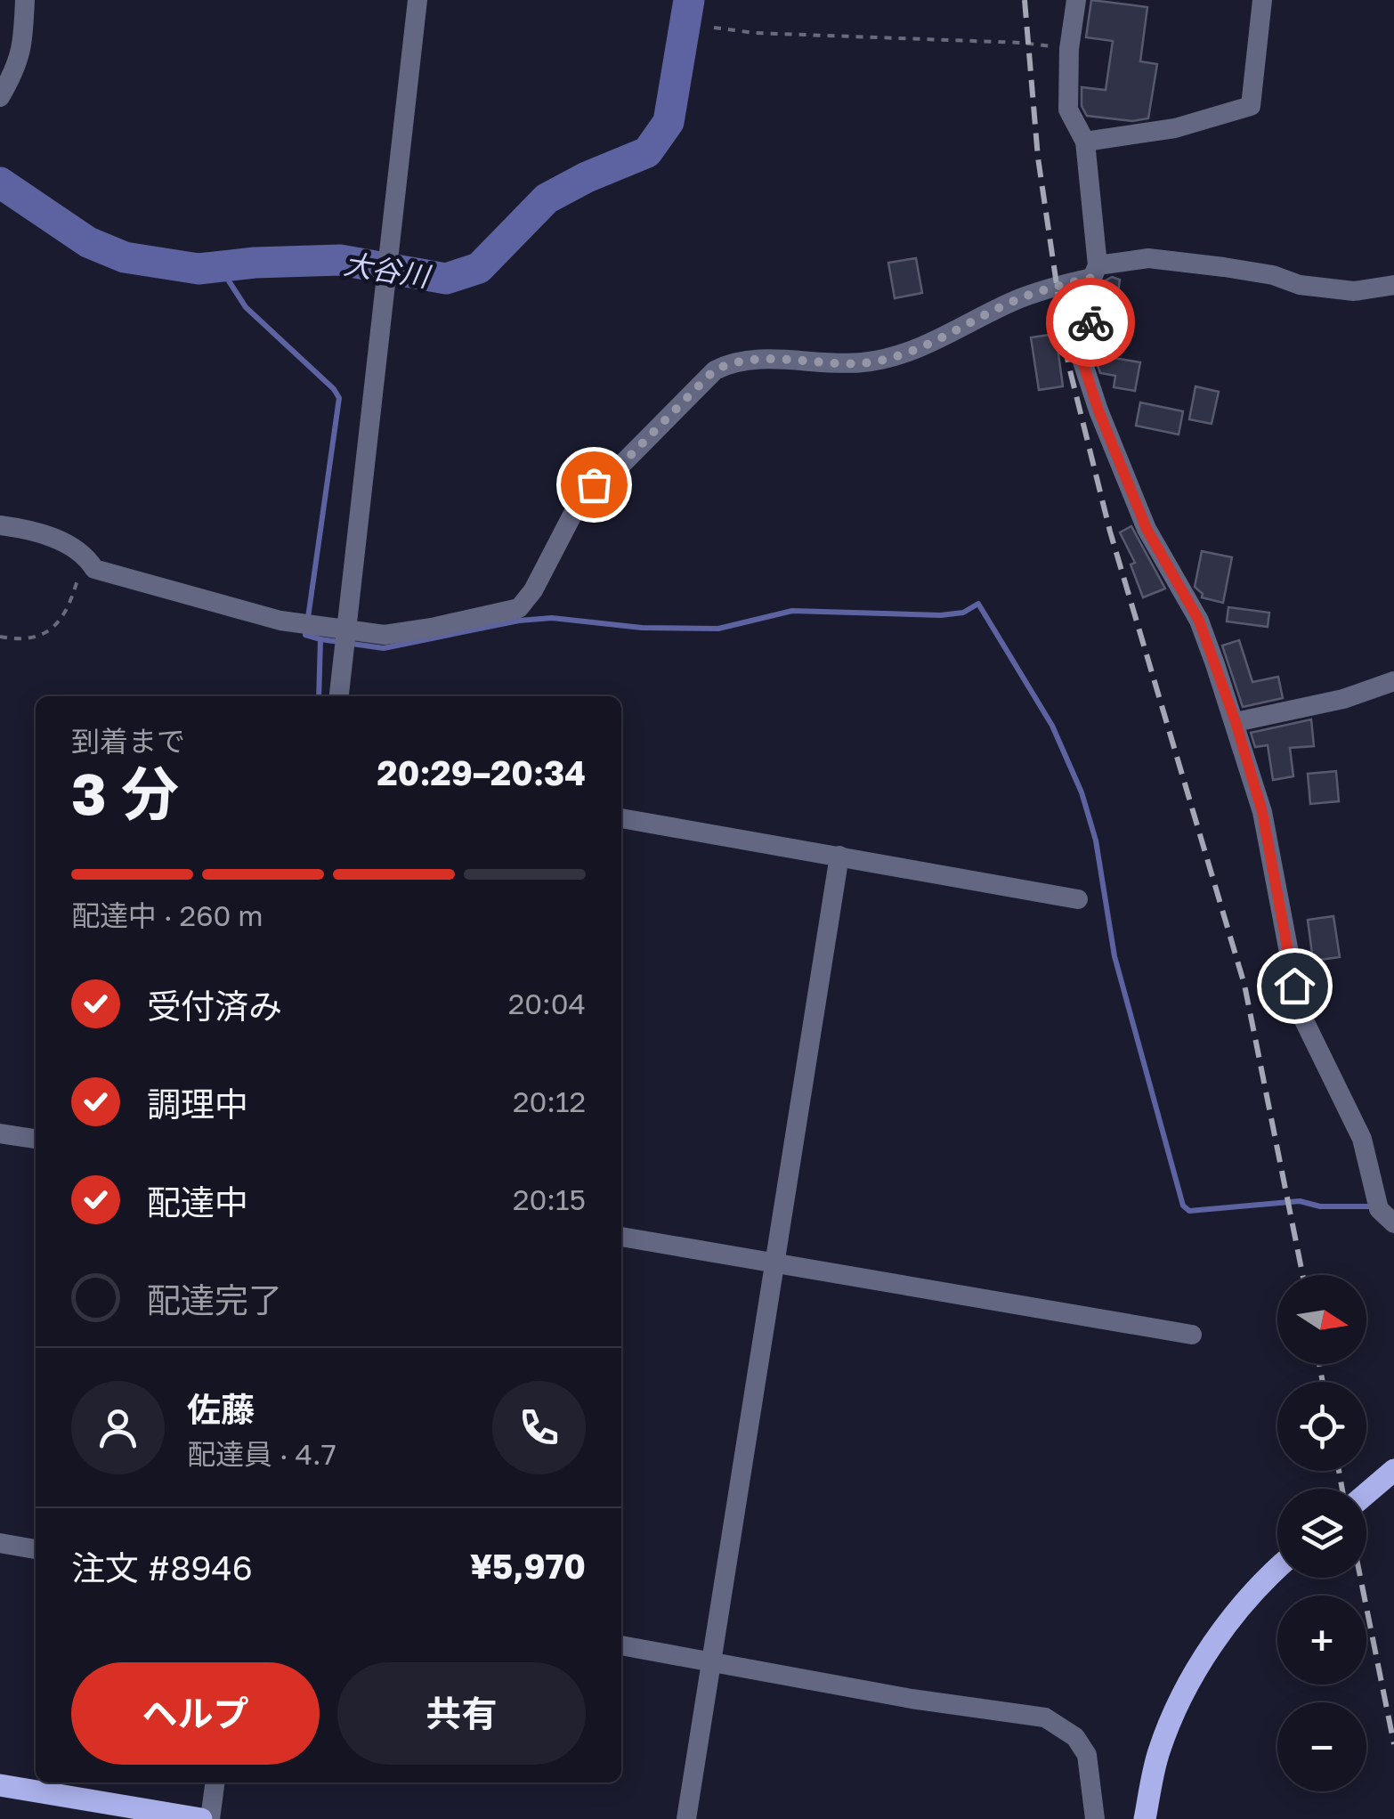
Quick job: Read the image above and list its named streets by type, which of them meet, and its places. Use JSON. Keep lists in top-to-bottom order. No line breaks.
{"water":["大谷川"],"north":"right","page":{"heading":["3 分","到着まで","20:29–20:34"],"panel":["佐藤","配達員 · 4.7","注文 #8946","¥5,970"],"bar":"配達中 · 260 m","list":[["受付済み","20:04"],["調理中","20:12"],["配達中","20:15"],"配達完了"],"map_buttons":["+","−"],"buttons":["ヘルプ","共有"]}}
